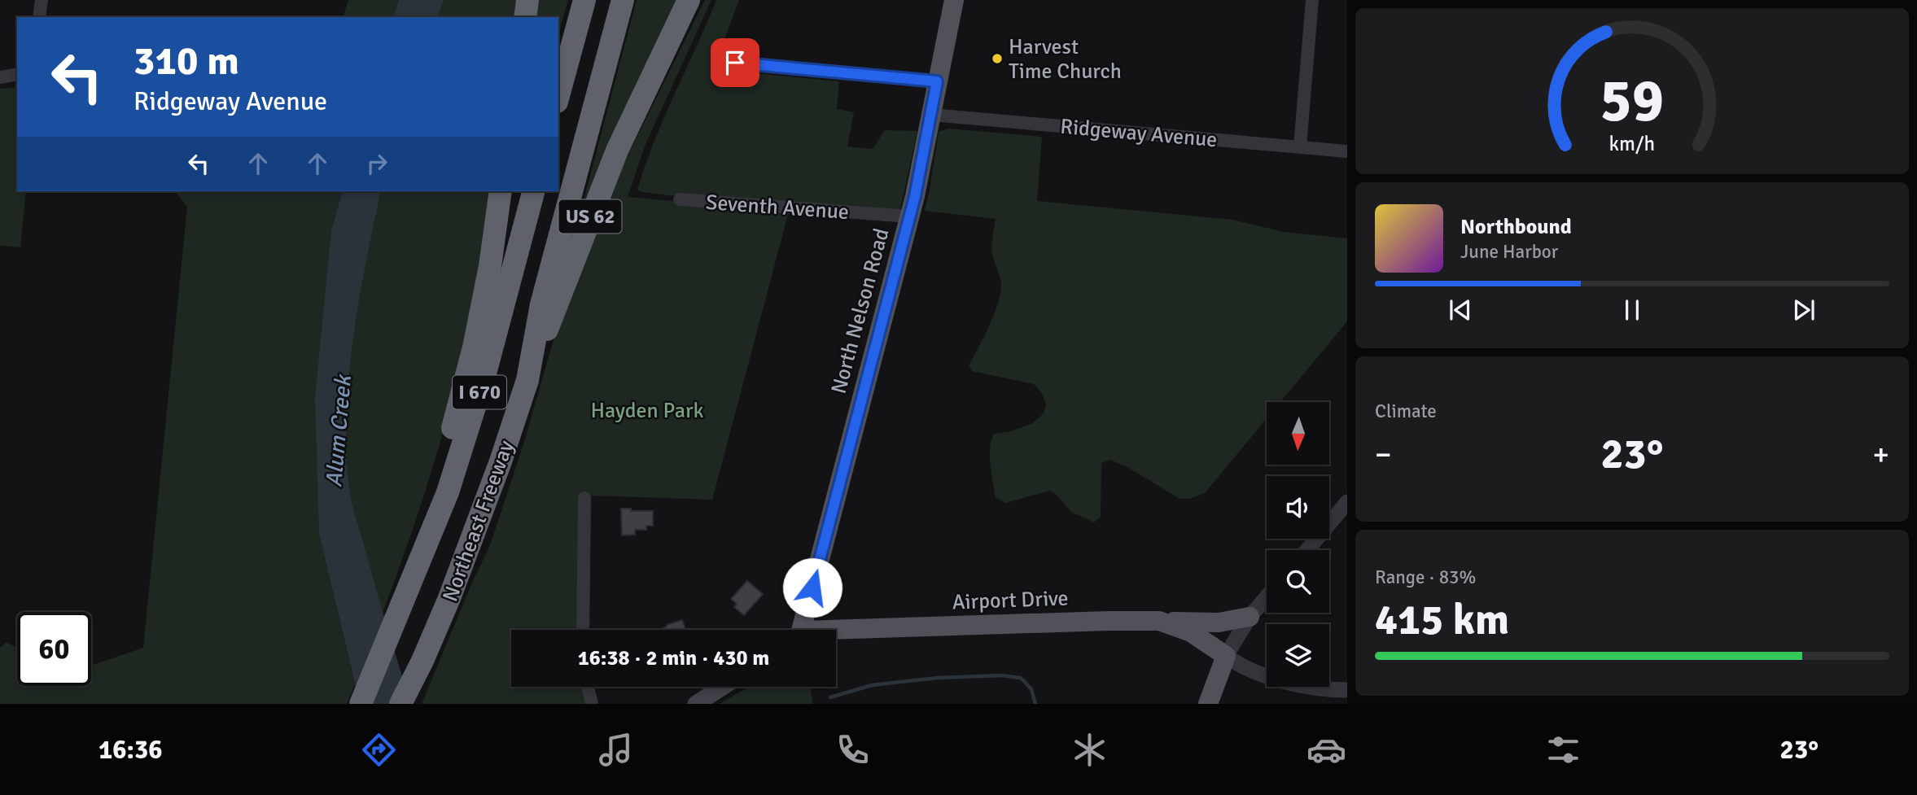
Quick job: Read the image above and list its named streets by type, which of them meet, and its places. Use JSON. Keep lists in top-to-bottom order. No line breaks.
{"streets":{"highway":["US 62","I 670","Northeast Freeway"],"main road":["North Nelson Road","Airport Drive"],"street":["Ridgeway Avenue","Seventh Avenue"]},"crossings":[["Ridgeway Avenue","North Nelson Road"],["Seventh Avenue","North Nelson Road"],["US 62","Northeast Freeway"]],"water":["Alum Creek"],"parks":["Hayden Park"],"places":["Harvest Time Church"],"north":"bottom","page":{"turn":["310 m","Ridgeway Avenue"],"song":["Northbound","June Harbor"],"tile":["Climate",["Range · 83%","415 km"]],"heat":["−","23°","+"],"limit":"60","trip":"16:38 · 2 min · 430 m","tabs":["16:36","23°"],"gauge":["59","km/h"]}}
